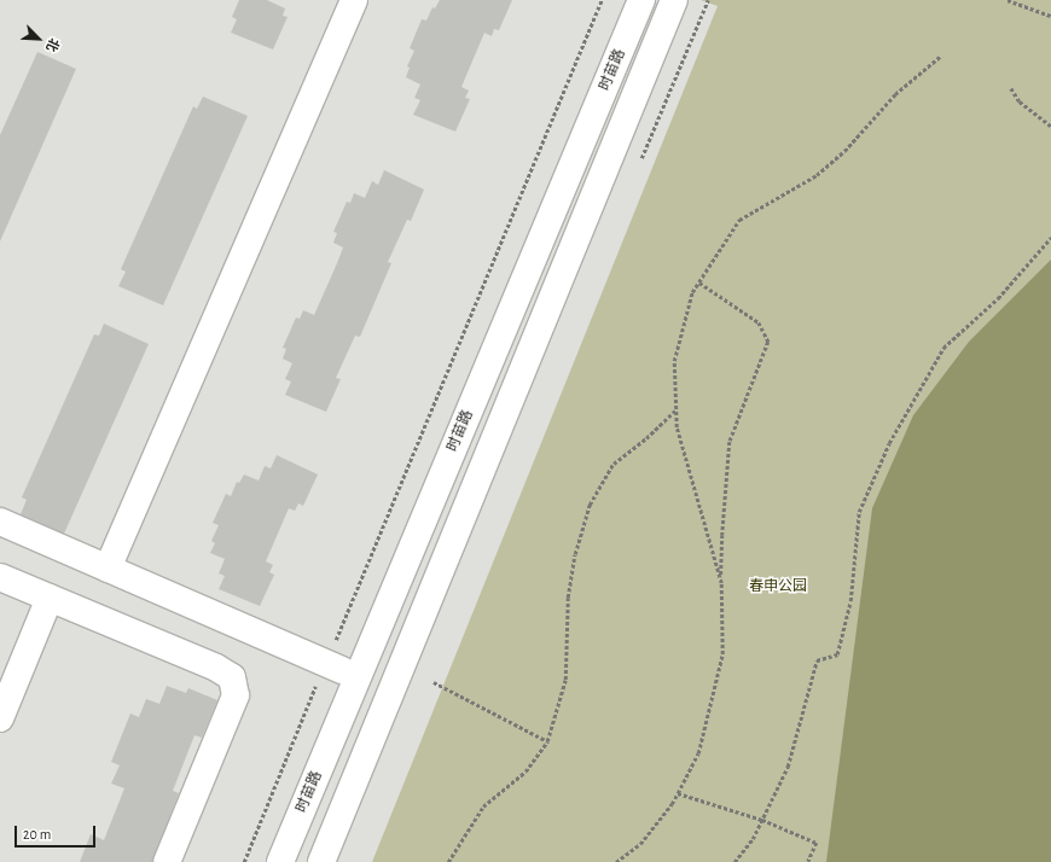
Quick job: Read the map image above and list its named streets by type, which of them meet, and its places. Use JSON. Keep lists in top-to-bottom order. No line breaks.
{"streets":{"street":["时苗路"]},"parks":["春申公园"],"scale_bar":"20 m","north":"bottom right"}
